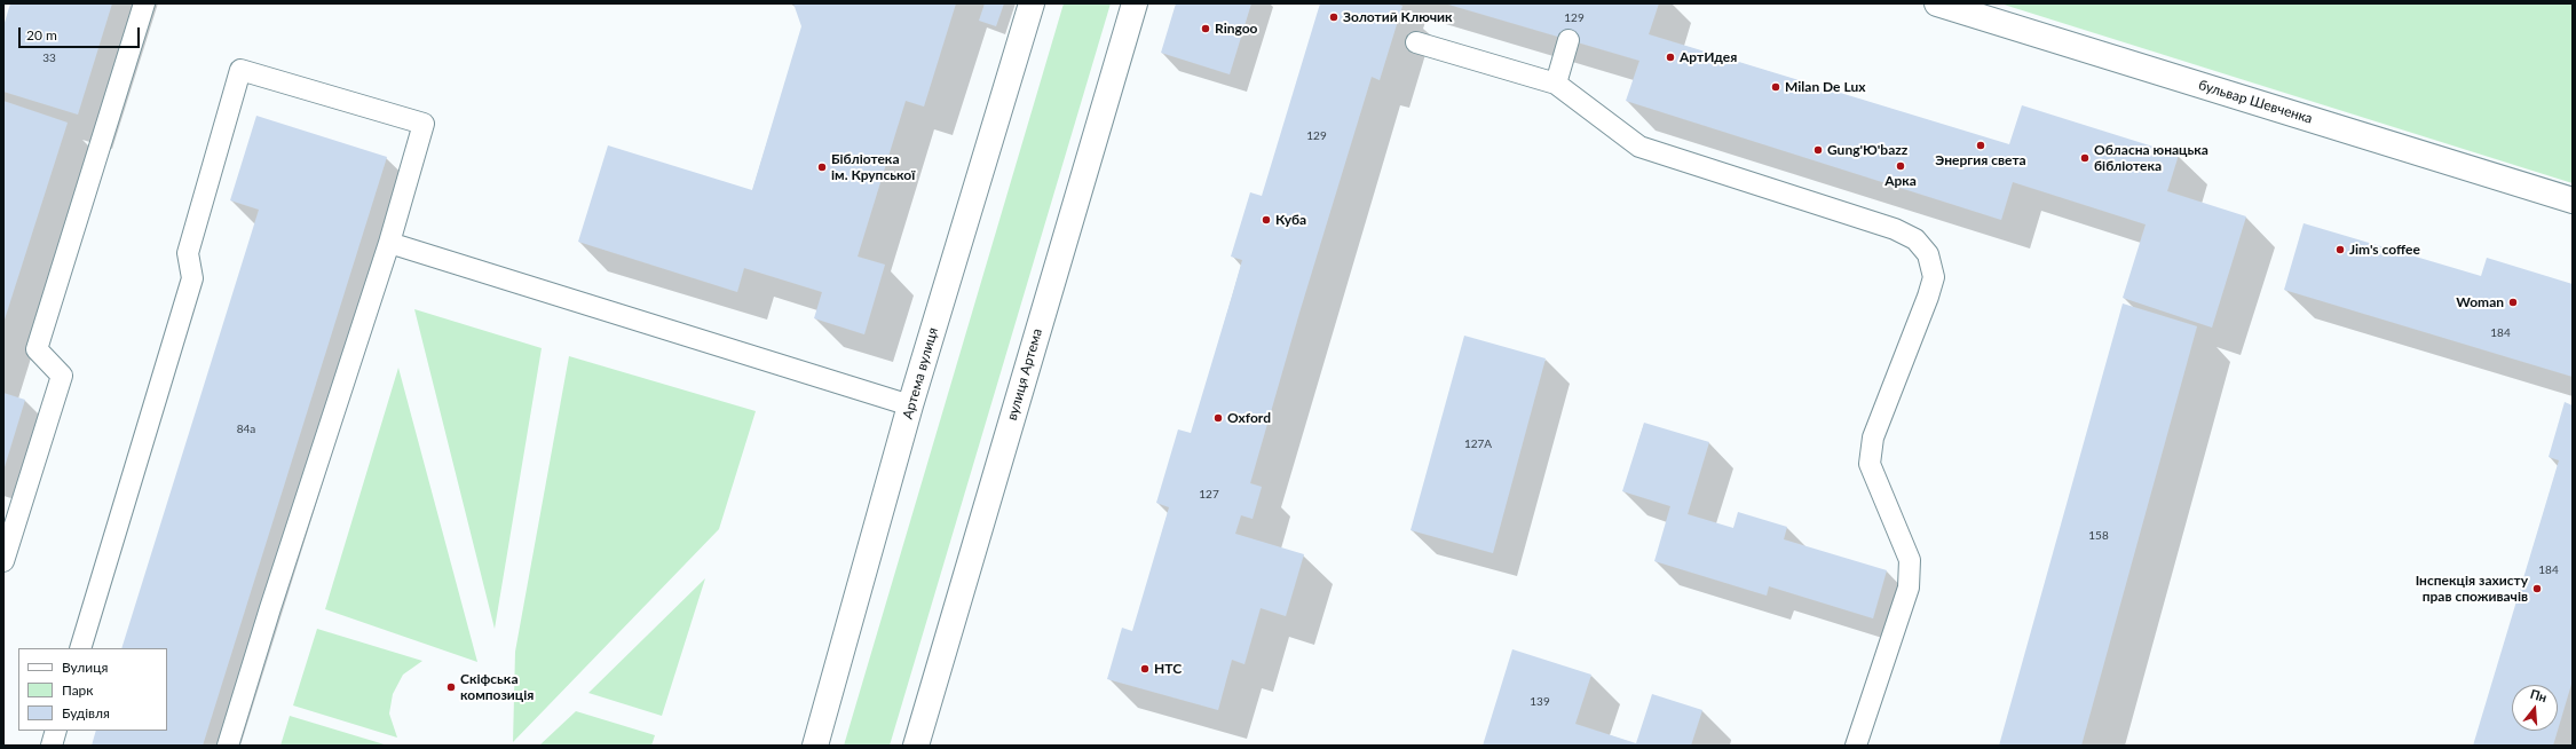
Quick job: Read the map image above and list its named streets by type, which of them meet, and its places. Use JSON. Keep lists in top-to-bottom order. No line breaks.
{"streets":{"main road":["бульвар Шевченка","Артема вулиця","вулиця Артема"]},"places":["Золотий Ключик","Ringoo","АртИдея","Milan De Lux","Энергия света","Gung'Ю'bazz","Обласна юнацька бібліотека","Арка","Бібліотека ім. Крупської","Куба","Jim's coffee","Woman","Oxford","Інспекція захисту прав споживачів","HTC","Скіфська композиція"],"house_numbers":["129","33","129","184","84а","127А","127","158","184","139"],"legend":["Вулиця","Парк","Будівля"],"scale_bar":"20 m","north":"top"}
